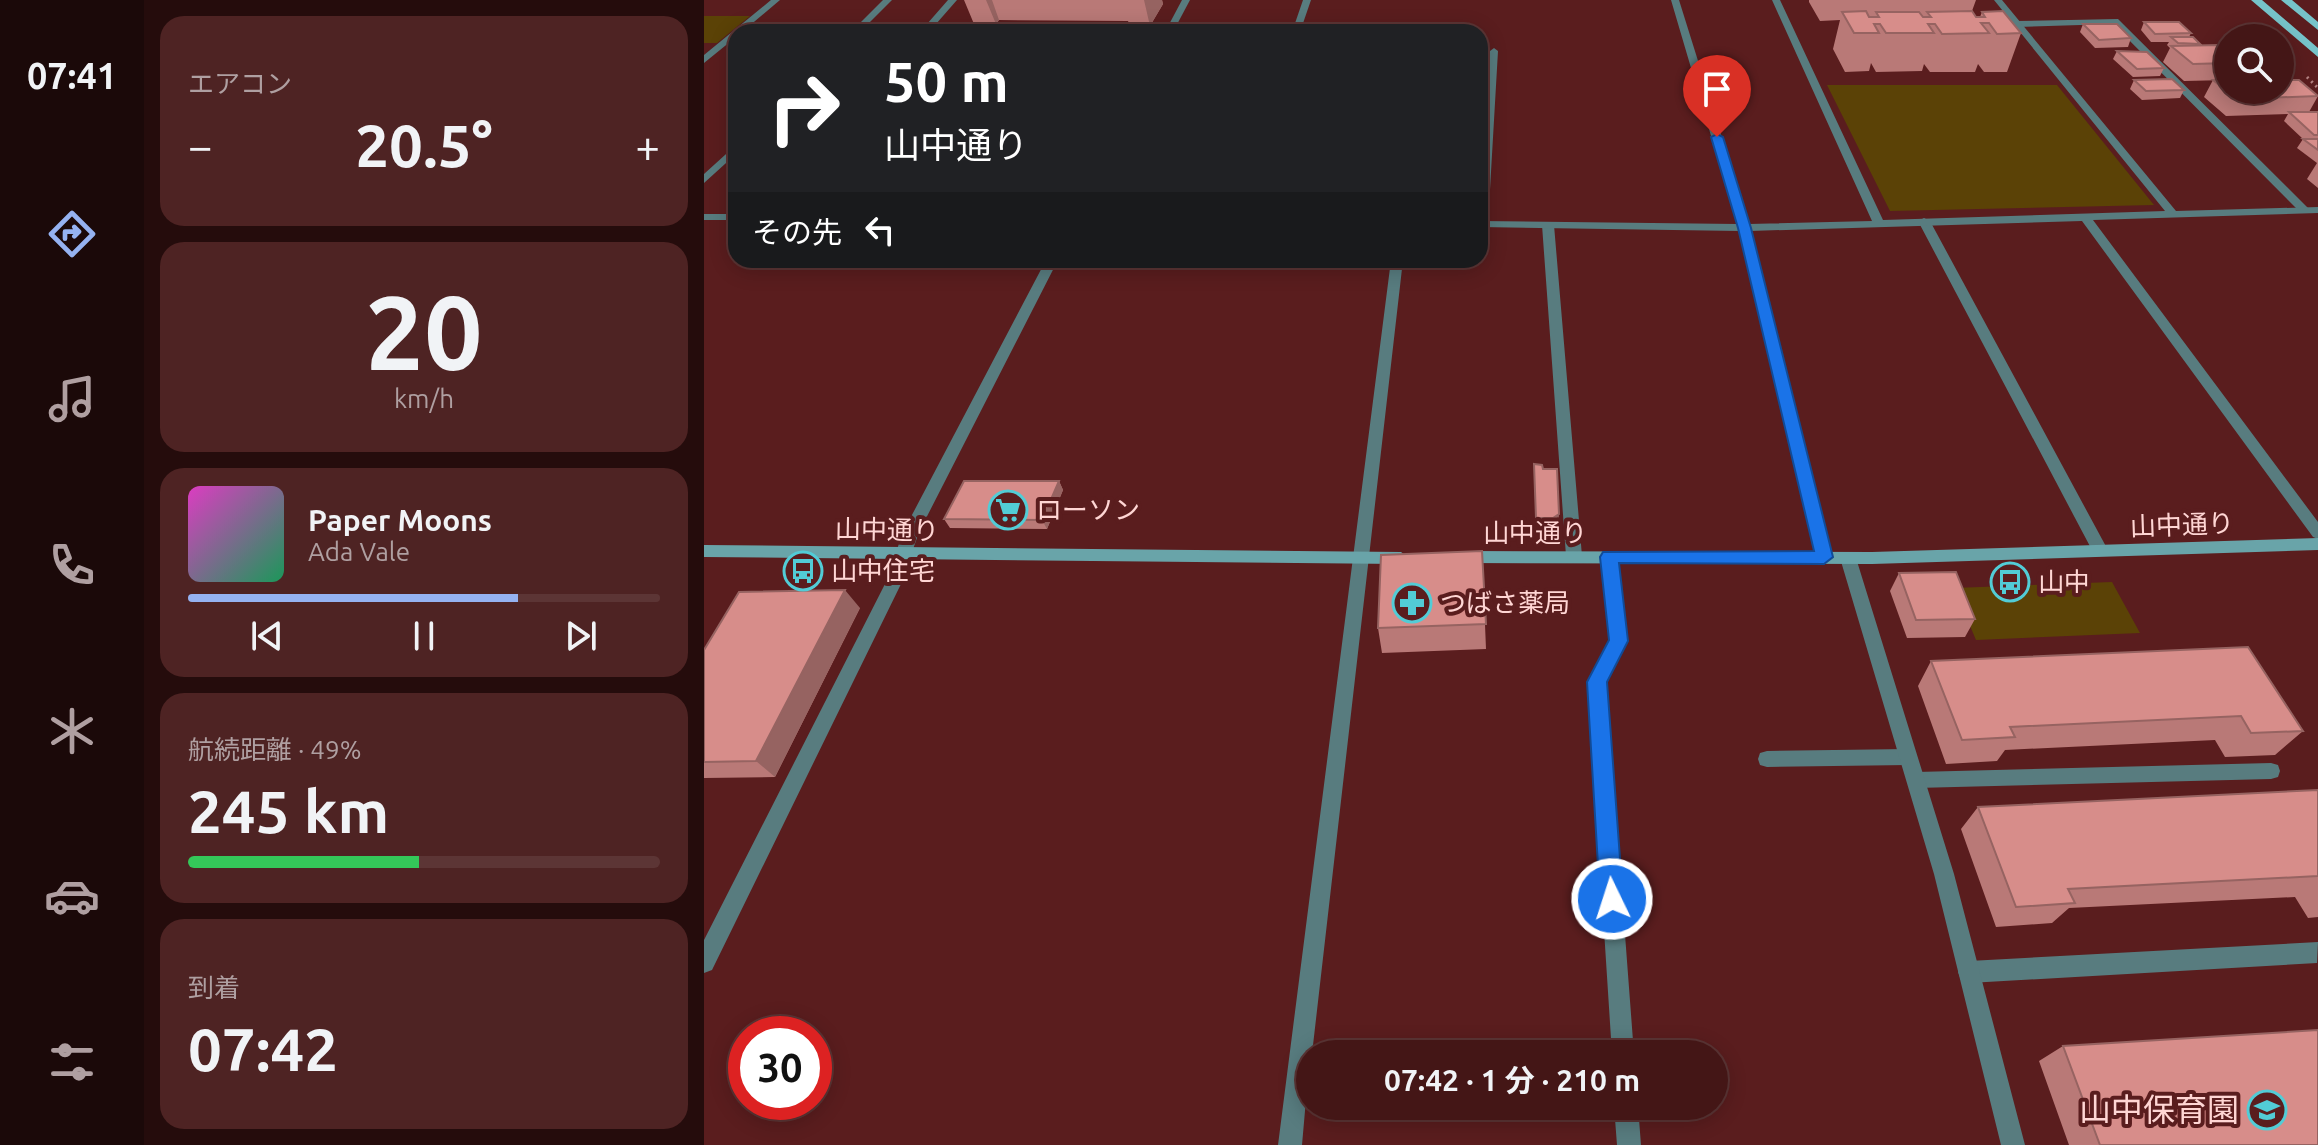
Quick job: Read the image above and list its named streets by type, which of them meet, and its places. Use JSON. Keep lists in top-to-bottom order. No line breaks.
{"streets":{"street":["山中通り"]},"places":{"supermarket":["ローソン"],"bus stop":["山中住宅","山中"],"pharmacy":["つばさ薬局"],"school or university":["山中保育園"]},"page":{"tabs":"07:41","tile":["エアコン",["20","km/h"],["航続距離 · 49%","245 km"],["到着","07:42"]],"turn":["50 m","山中通り"],"heat":["−","20.5°","+"],"then":"その先","song":["Paper Moons","Ada Vale"],"limit":"30","trip":"07:42 · 1 分 · 210 m"}}
